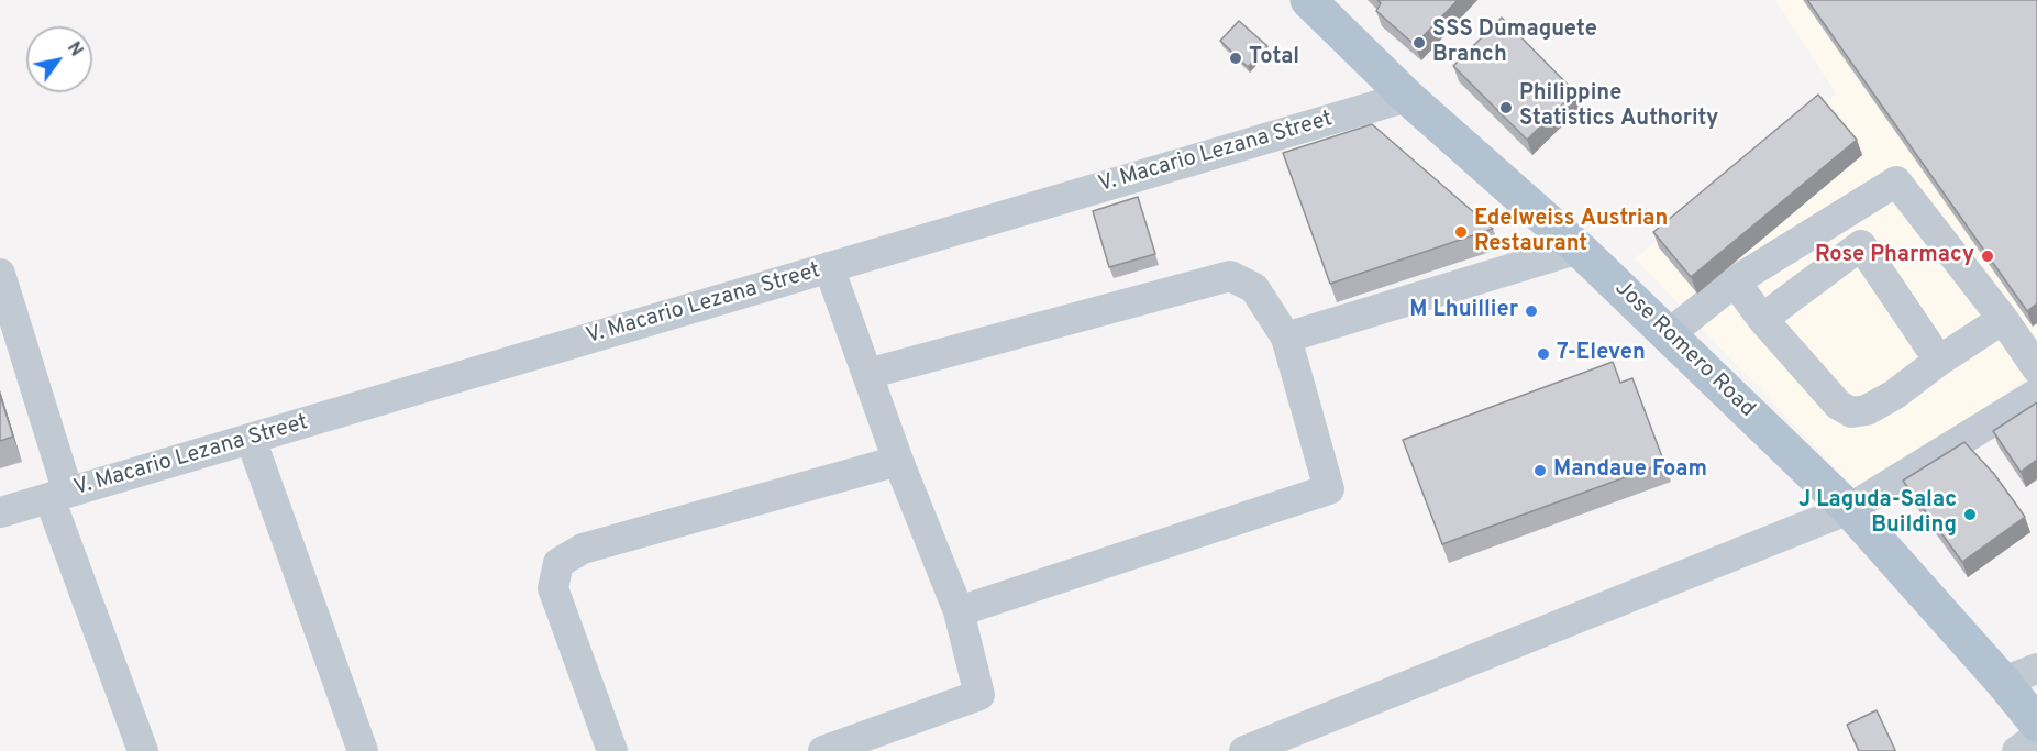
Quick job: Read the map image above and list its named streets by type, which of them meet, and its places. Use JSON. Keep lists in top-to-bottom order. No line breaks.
{"streets":{"main road":["Jose Romero Road"],"street":["V. Macario Lezana Street"]},"crossings":[["V. Macario Lezana Street","Jose Romero Road"]],"places":["SSS Dumaguete Branch","Total","Philippine Statistics Authority","Edelweiss Austrian Restaurant","Rose Pharmacy","M Lhuillier","7-Eleven","Mandaue Foam","J Laguda-Salac Building"],"north":"top right"}
